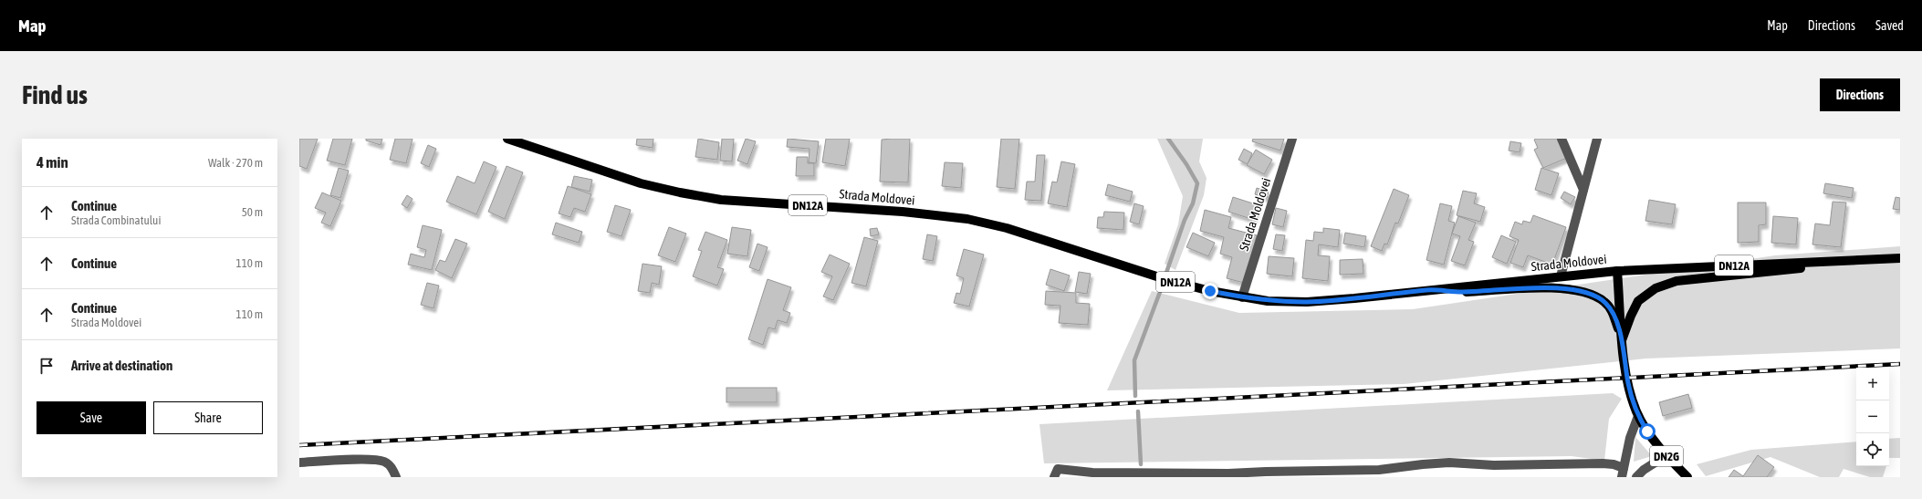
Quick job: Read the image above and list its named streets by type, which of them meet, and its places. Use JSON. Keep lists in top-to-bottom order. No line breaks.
{"streets":{"main road":["Strada Moldovei","DN12A","DN2G"]},"crossings":[["Strada Moldovei","DN2G"]],"page":{"header":"Map","nav":["Map","Directions","Saved"],"buttons":["Directions",["Save","Share"]],"title":"Find us","heading":["4 min","Walk · 270 m"],"list":[["Continue","Strada Combinatului","50 m"],["Continue","110 m"],["Continue","Strada Moldovei","110 m"],"Arrive at destination"],"map_buttons":["+","−"]}}
